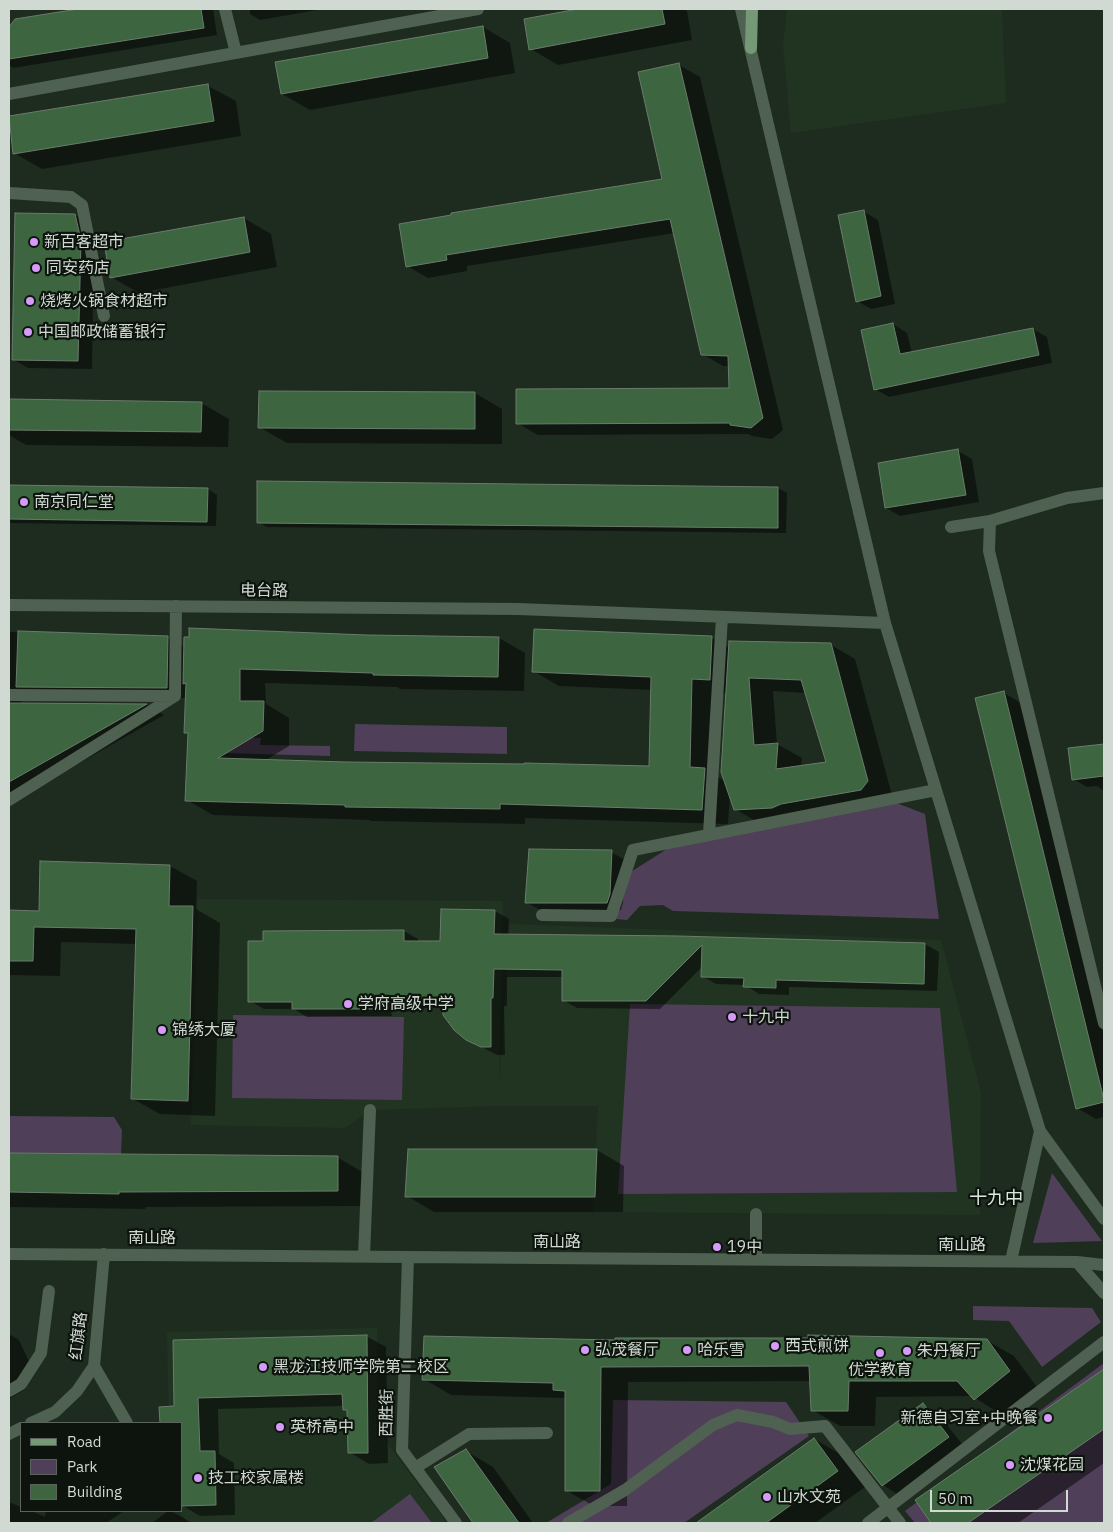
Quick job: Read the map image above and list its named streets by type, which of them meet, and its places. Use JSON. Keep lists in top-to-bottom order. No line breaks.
{"streets":{"street":["电台路","南山路","红旗路","西胜街"]},"crossings":[["南山路","红旗路"],["南山路","西胜街"]],"districts":["十九中"],"places":["新百客超市","同安药店","烧烤火锅食材超市","中国邮政储蓄银行","南京同仁堂","学府高级中学","十九中","锦绣大厦","19中","西式煎饼","弘茂餐厅","哈乐雪","朱丹餐厅","优学教育","黑龙江技师学院第二校区","新德自习室+中晚餐","英桥高中","沈煤花园","技工校家属楼","山水文苑"],"legend":["Road","Park","Building"],"scale_bar":"50 m"}
